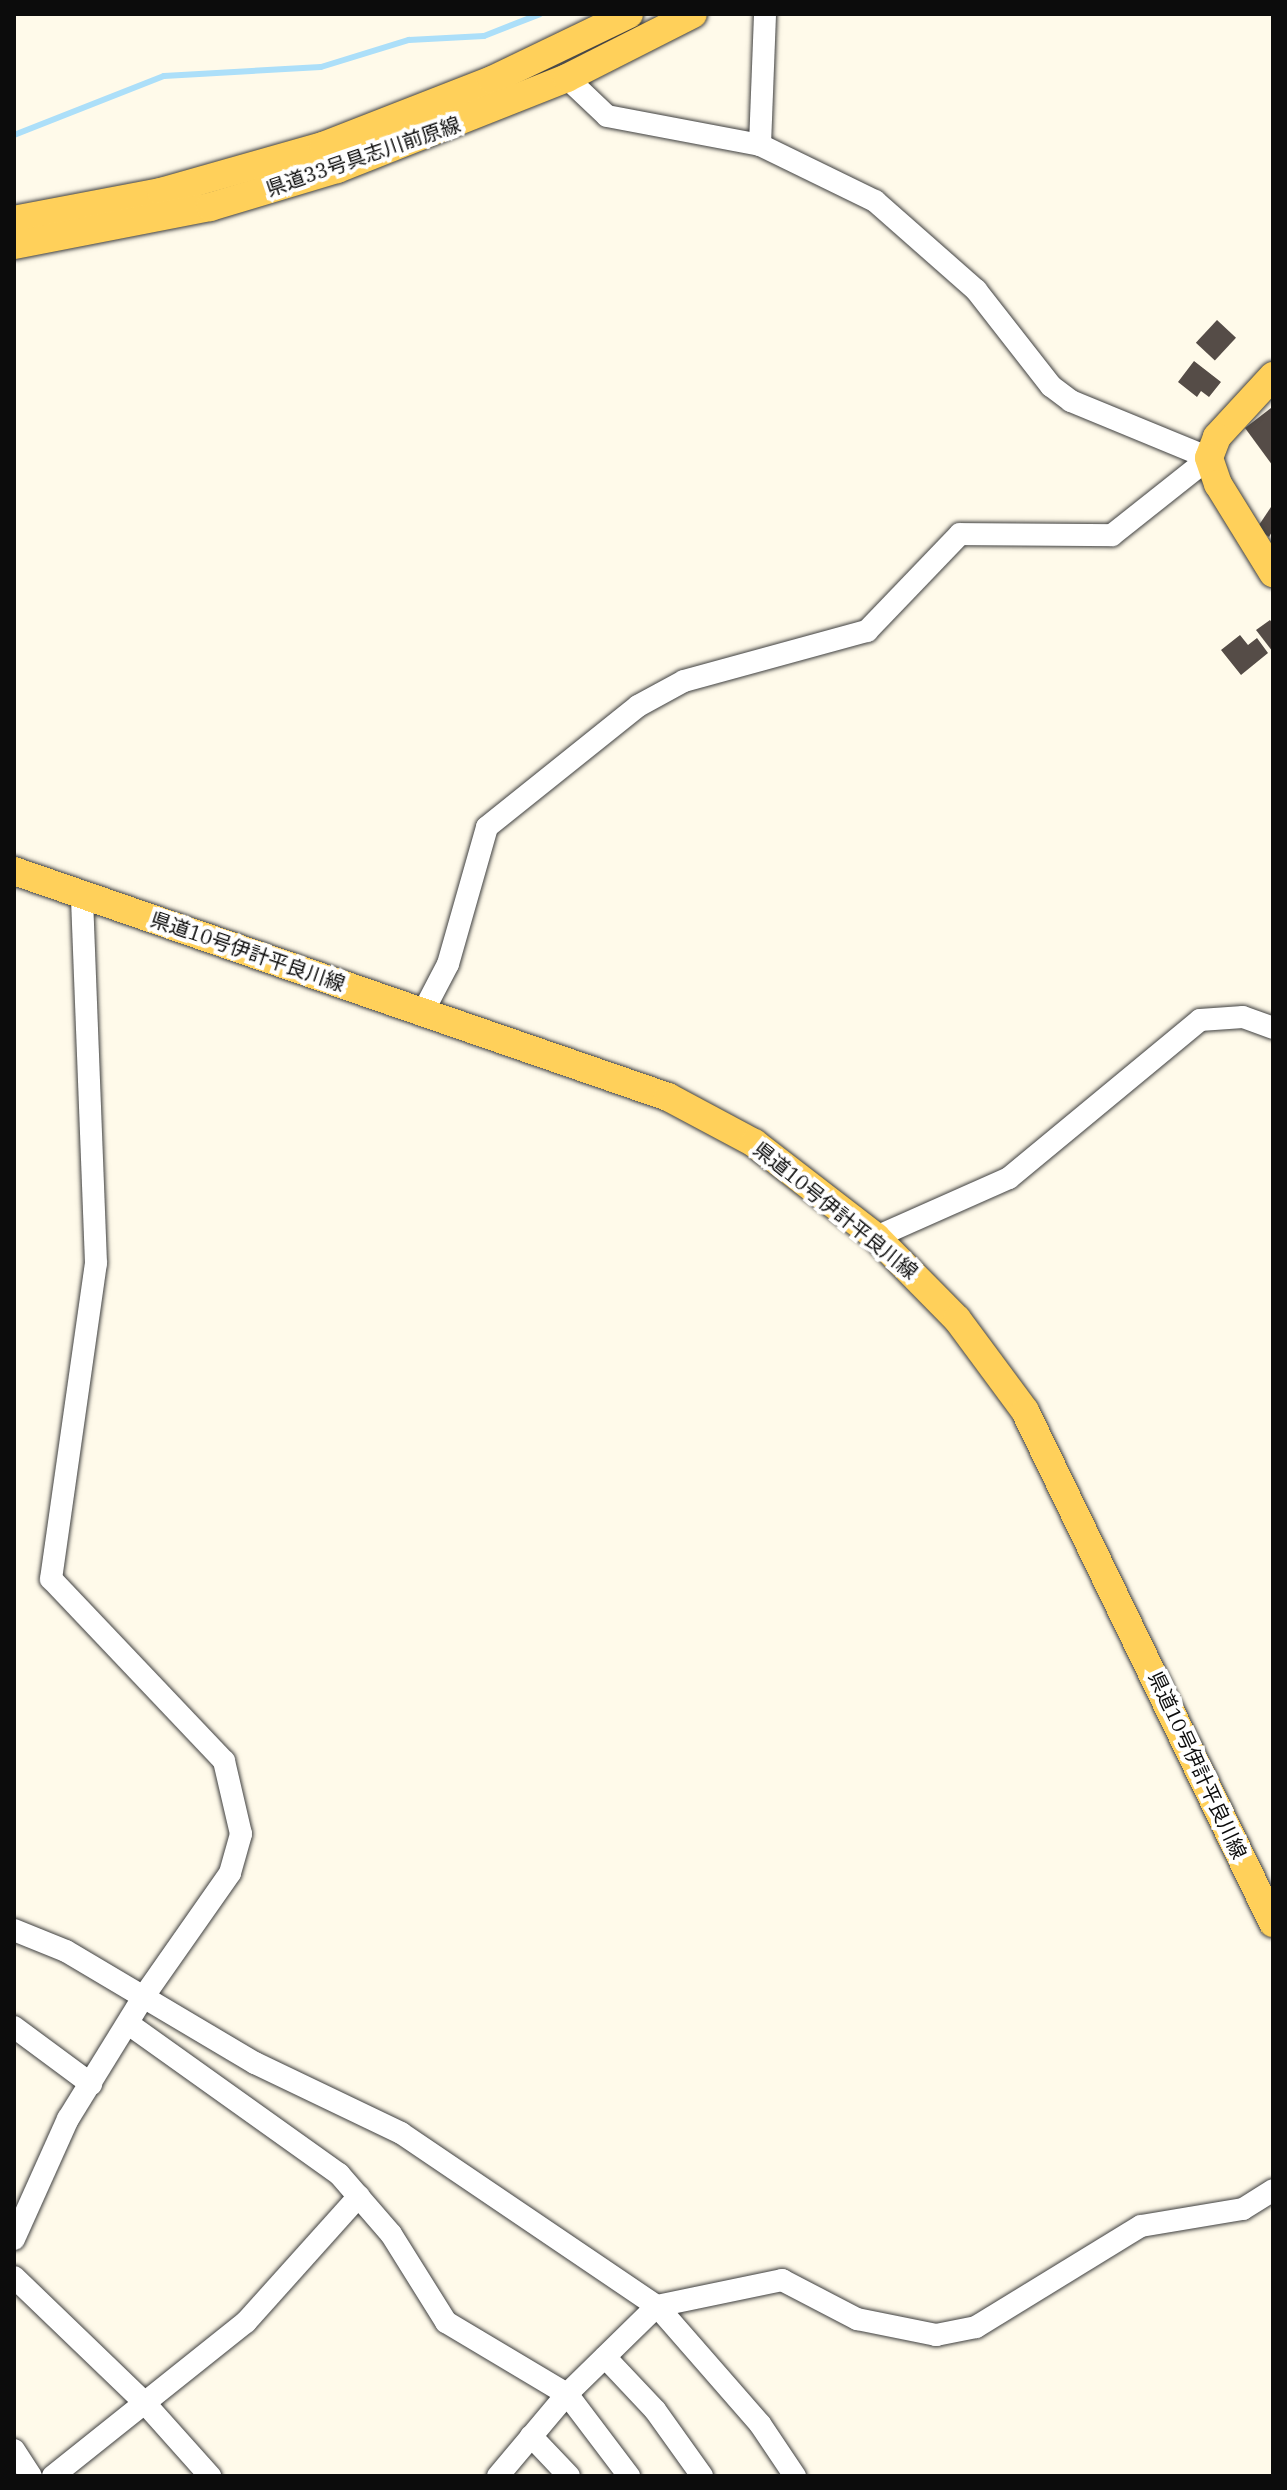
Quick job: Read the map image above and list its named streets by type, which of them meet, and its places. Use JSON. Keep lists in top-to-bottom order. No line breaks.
{"streets":{"main road":["県道33号具志川前原線","県道10号伊計平良川線"]}}
